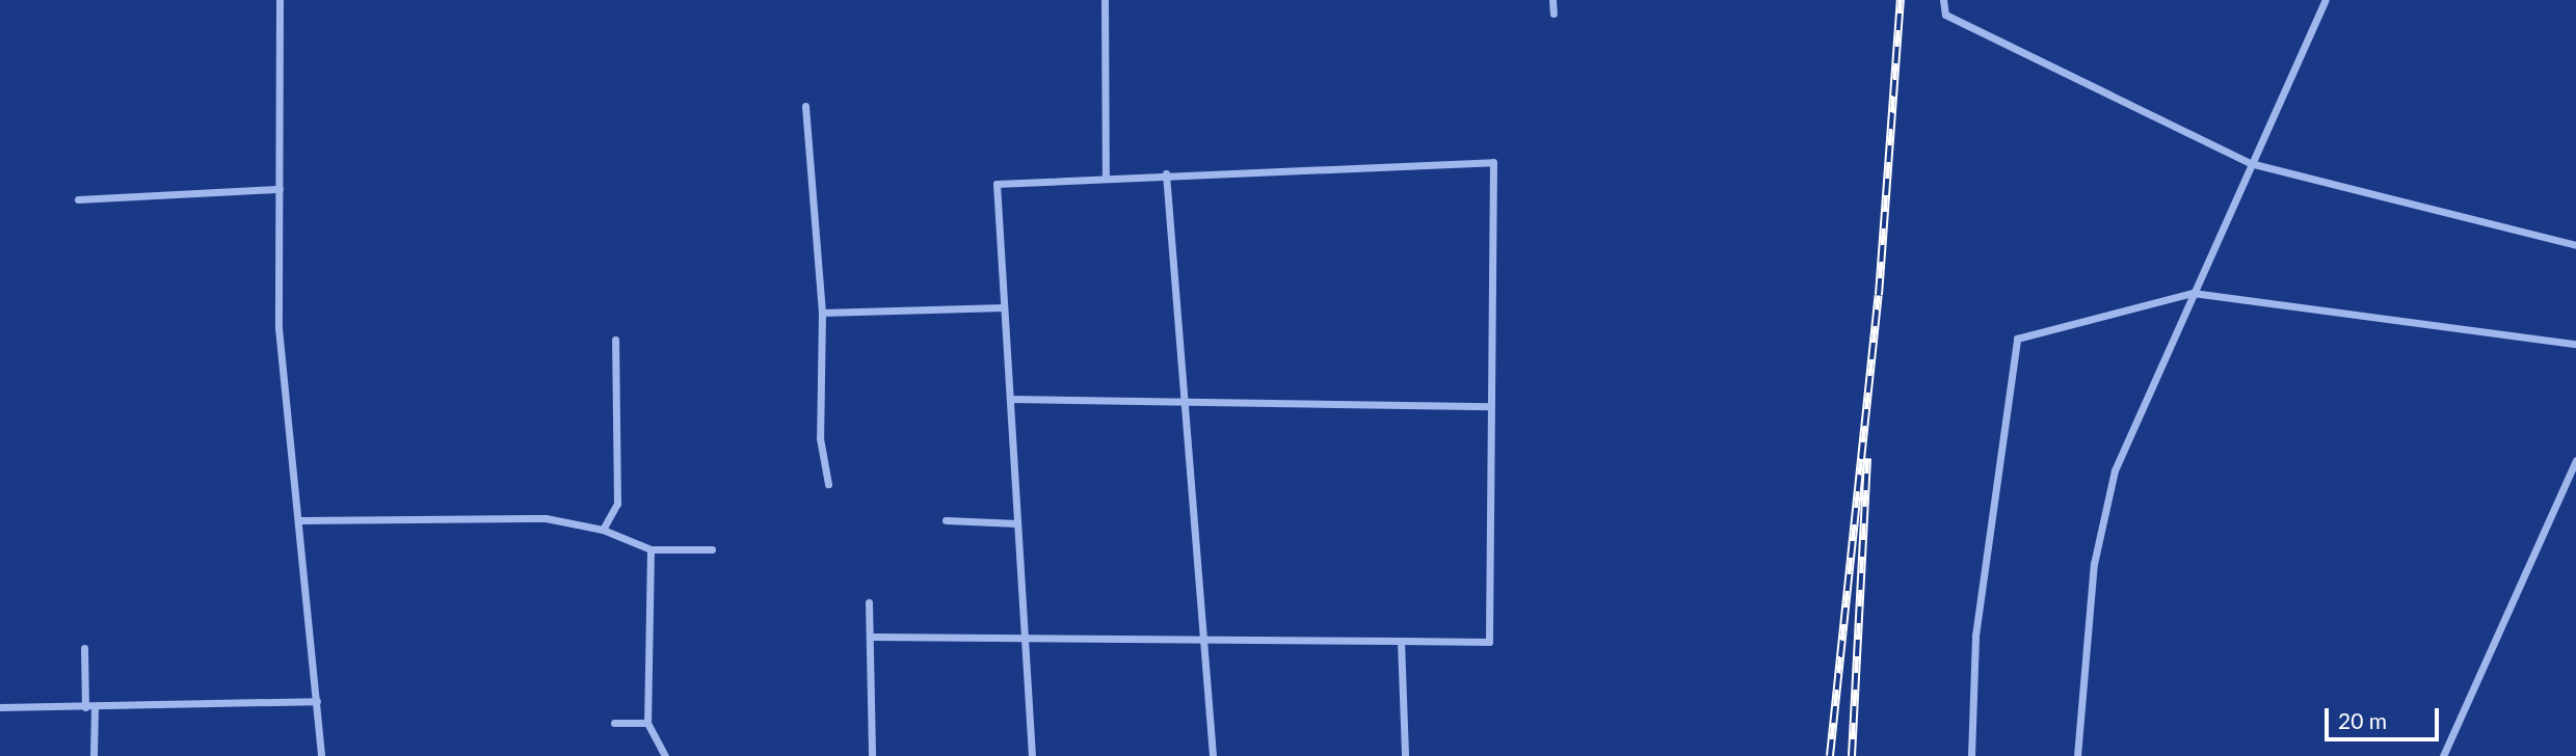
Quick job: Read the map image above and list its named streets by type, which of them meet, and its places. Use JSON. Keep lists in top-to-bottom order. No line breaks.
{"scale_bar":"20 m"}
